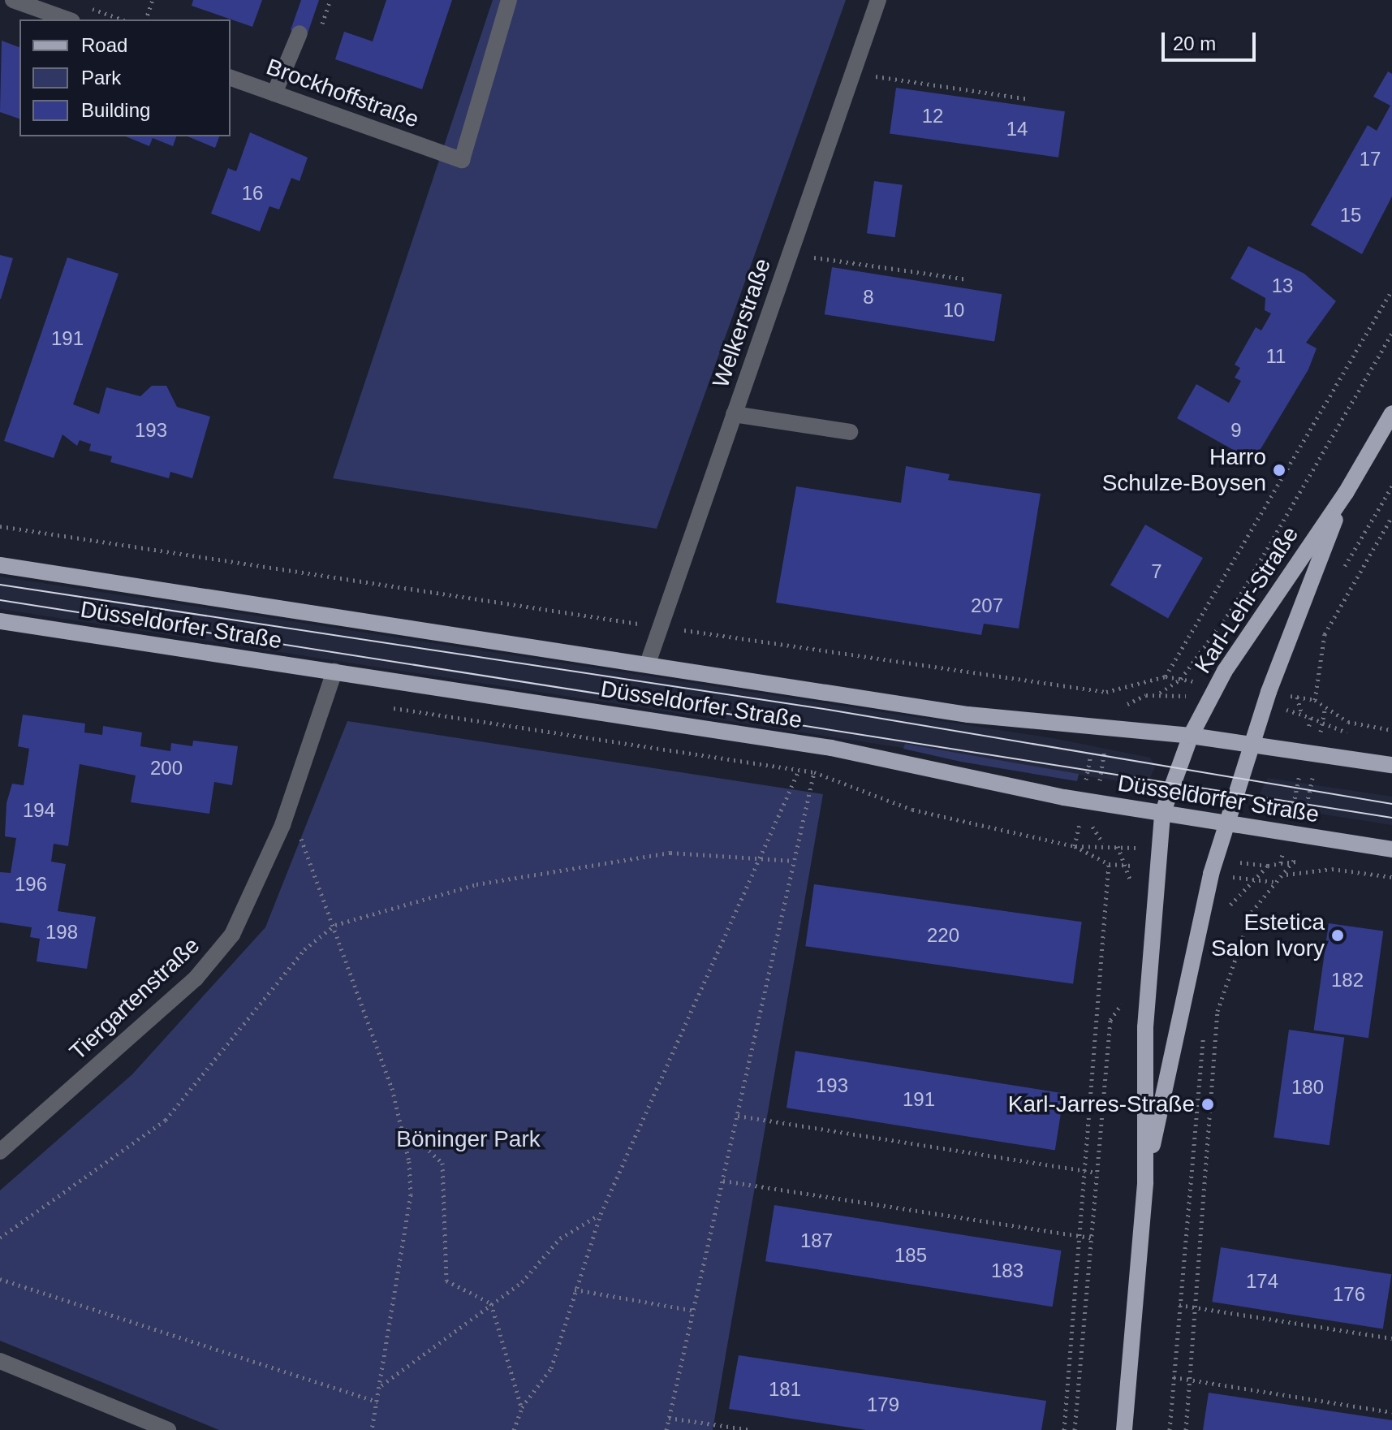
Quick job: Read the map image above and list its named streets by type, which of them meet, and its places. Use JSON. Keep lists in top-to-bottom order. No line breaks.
{"streets":{"main road":["Karl-Lehr-Straße","Düsseldorfer Straße"],"street":["Brockhoffstraße","Welkerstraße","Tiergartenstraße"]},"crossings":[["Welkerstraße","Düsseldorfer Straße"],["Karl-Lehr-Straße","Düsseldorfer Straße"],["Düsseldorfer Straße","Tiergartenstraße"]],"parks":["Böninger Park"],"places":["Harro Schulze-Boysen","Estetica Salon Ivory","Karl-Jarres-Straße"],"house_numbers":["12","14","17","16","15","13","8","10","191","11","193","9","7","207","200","194","196","198","220","182","193","180","191","187","185","183","174","176","181","179"],"legend":["Road","Park","Building"],"scale_bar":"20 m"}
